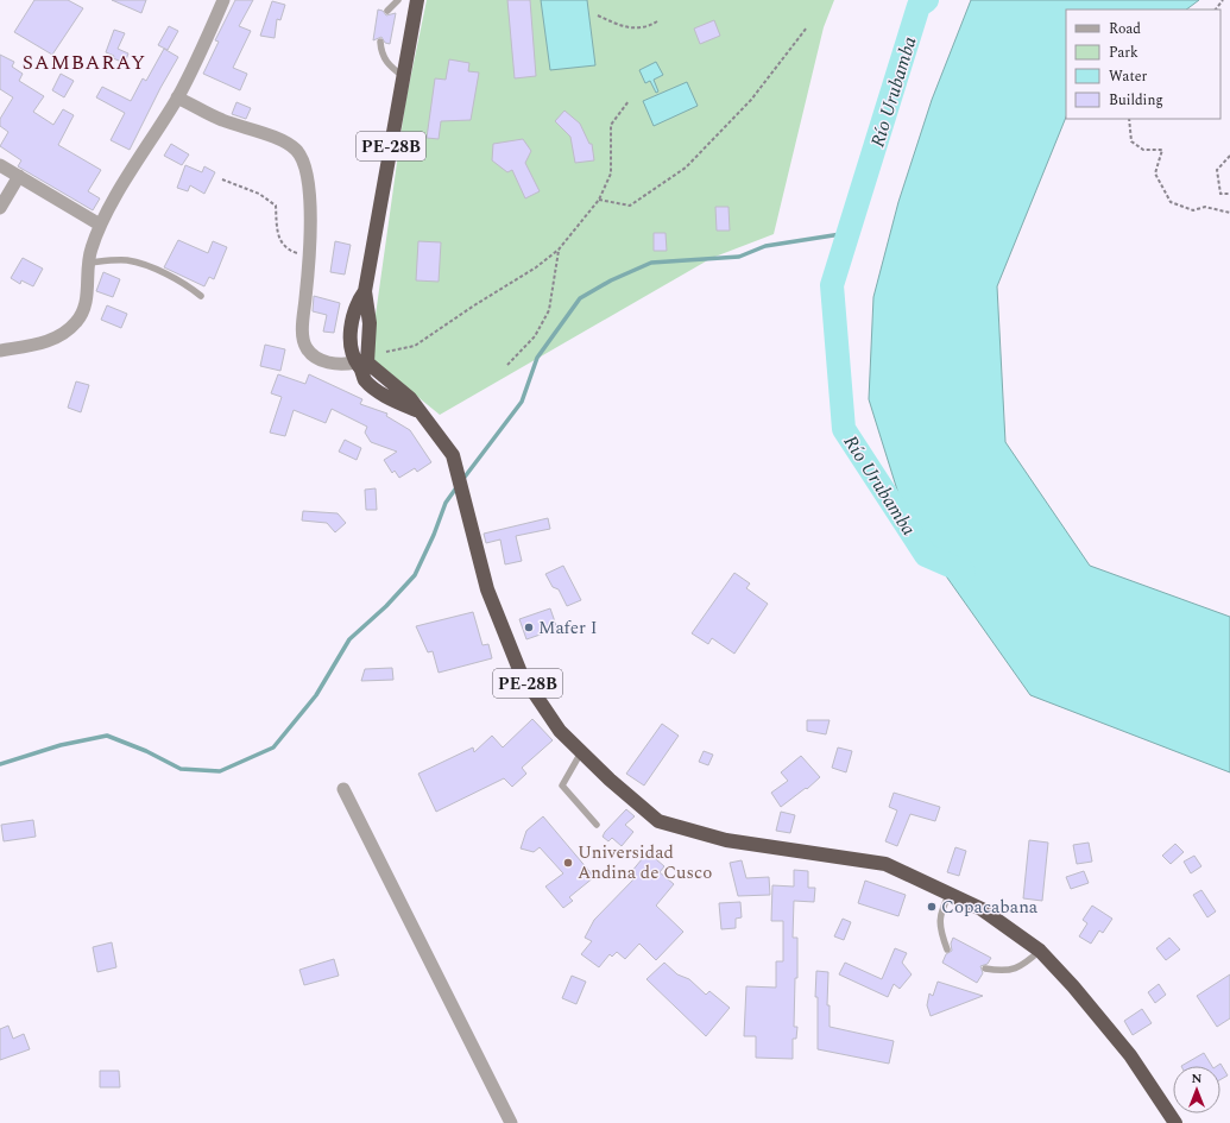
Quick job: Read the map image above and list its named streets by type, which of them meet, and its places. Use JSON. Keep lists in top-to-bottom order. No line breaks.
{"streets":{"highway":["PE-28B"]},"districts":["SAMBARAY"],"water":["Río Urubamba"],"places":["Mafer I","Universidad Andina de Cusco","Copacabana"],"legend":["Road","Park","Water","Building"],"north":"top"}
